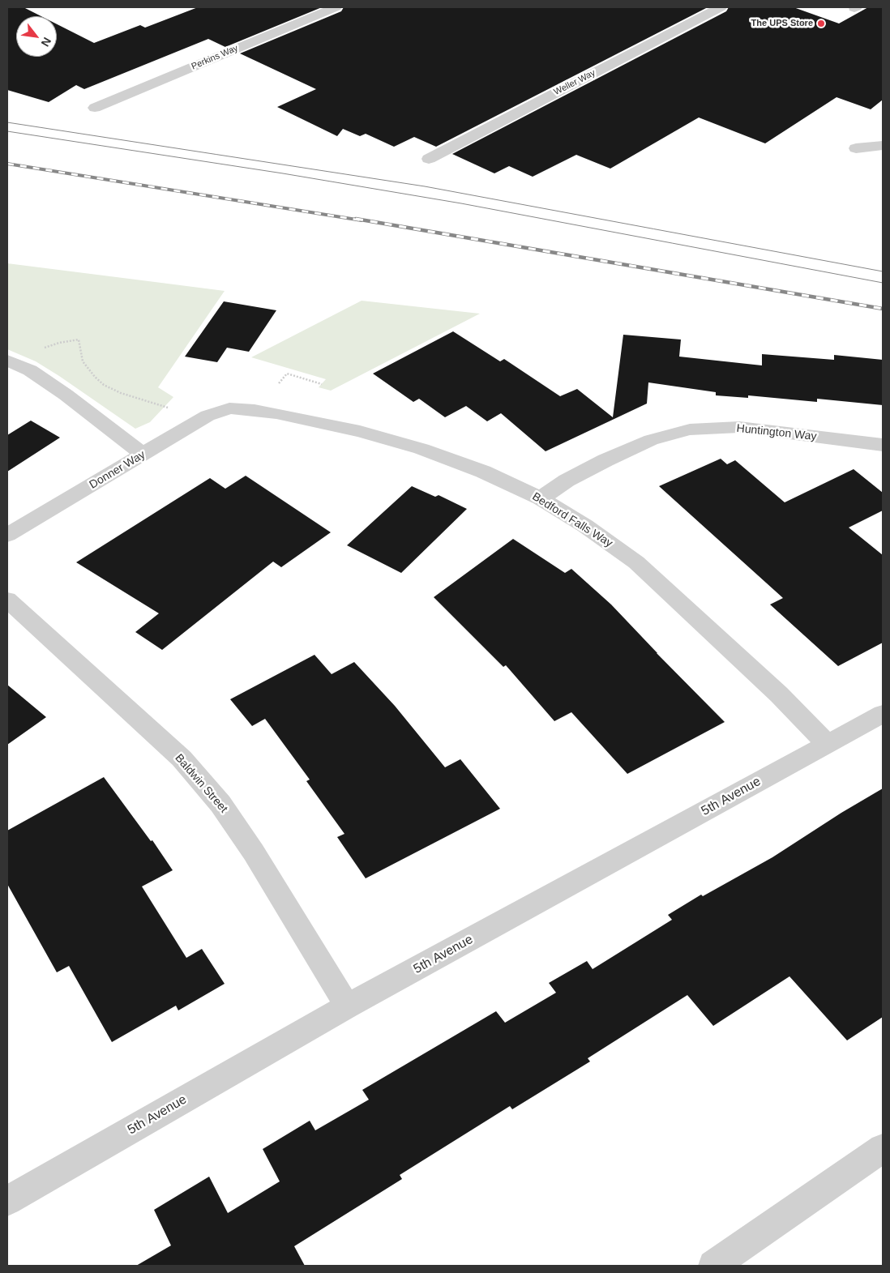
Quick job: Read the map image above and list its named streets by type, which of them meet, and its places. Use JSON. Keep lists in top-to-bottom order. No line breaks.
{"streets":{"street":["Perkins Way","Weller Way","Huntington Way","Donner Way","Bedford Falls Way","Baldwin Street","5th Avenue"]},"crossings":[["Huntington Way","Bedford Falls Way"],["Donner Way","Bedford Falls Way"],["Bedford Falls Way","5th Avenue"],["Baldwin Street","5th Avenue"]],"places":["The UPS Store"],"north":"bottom right"}
